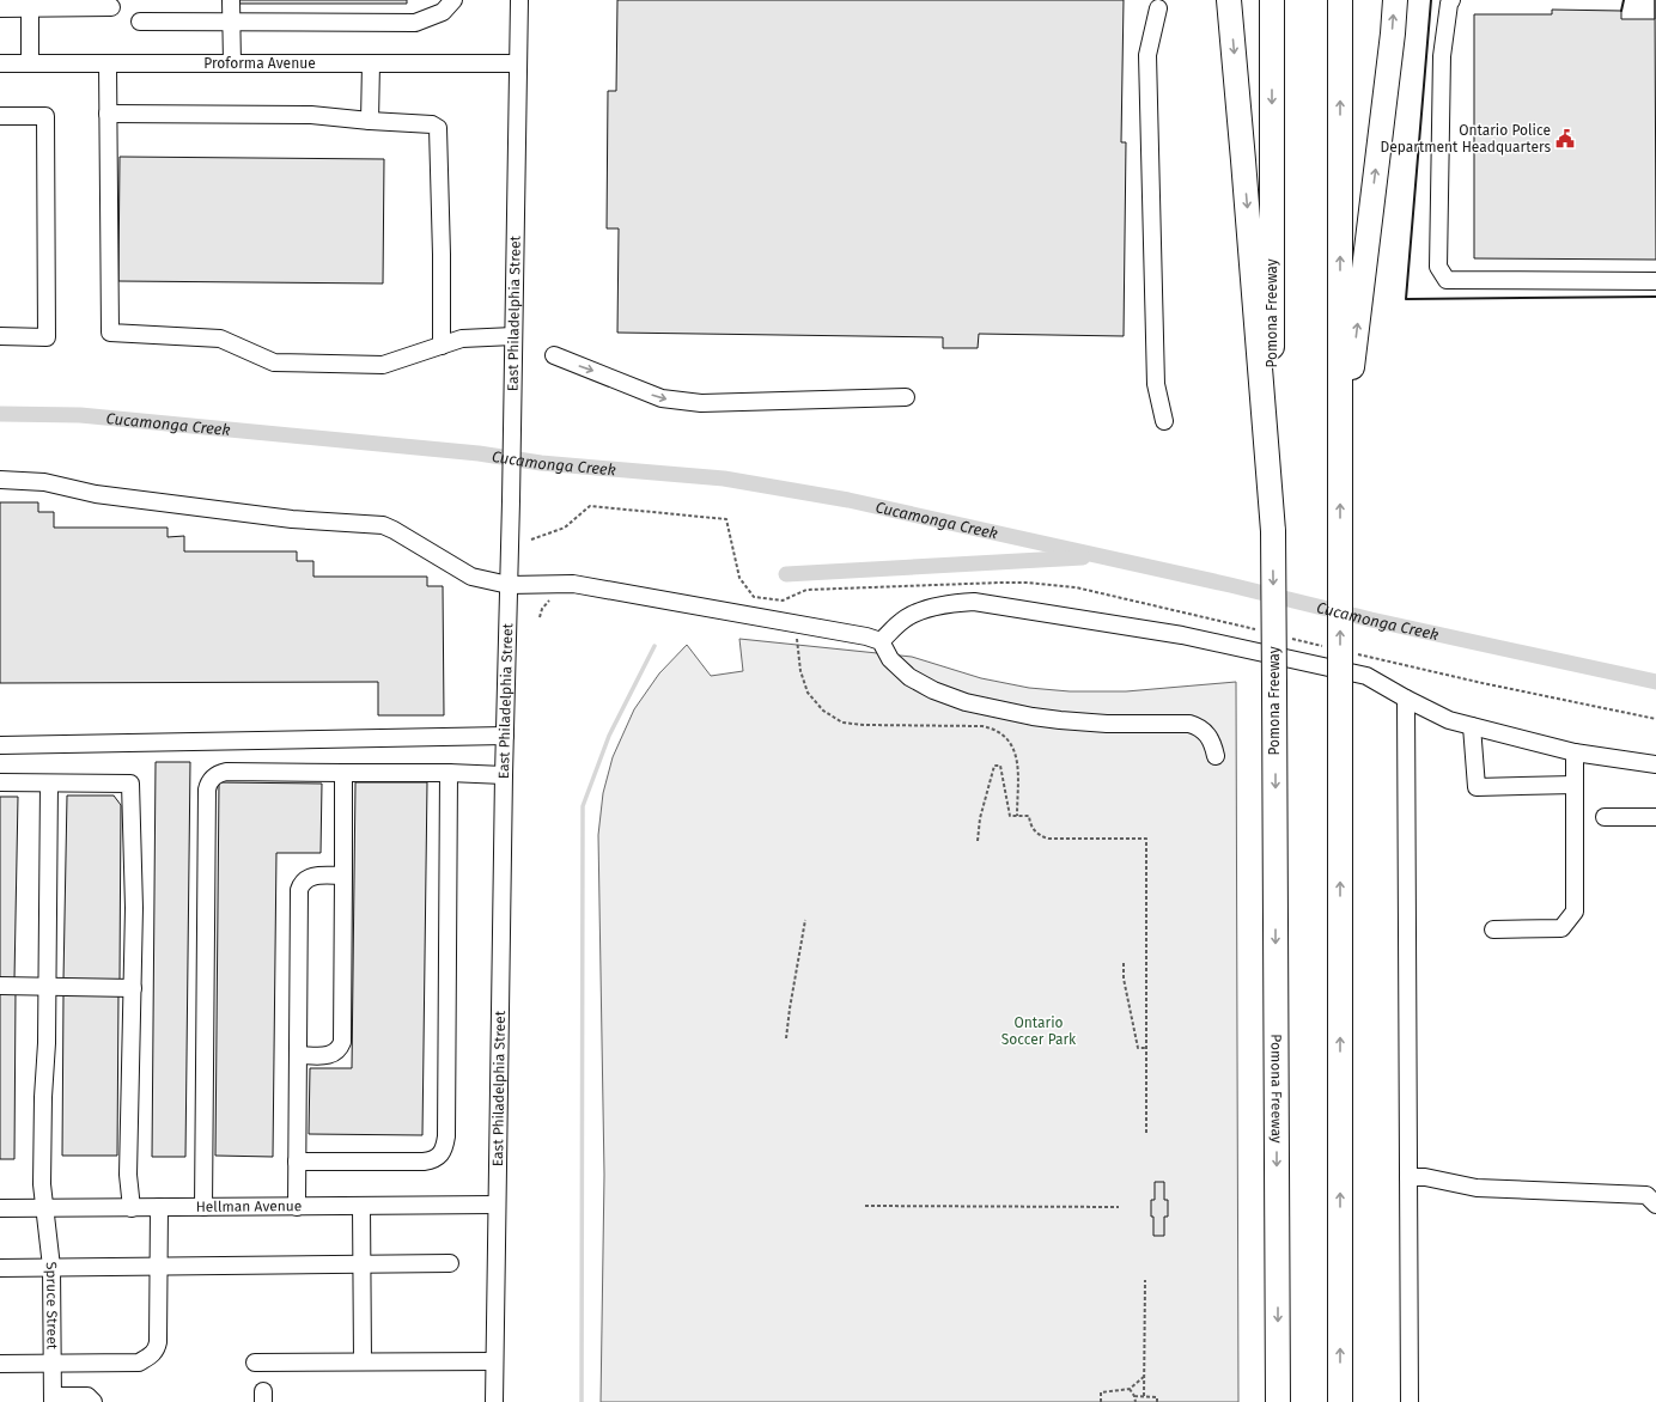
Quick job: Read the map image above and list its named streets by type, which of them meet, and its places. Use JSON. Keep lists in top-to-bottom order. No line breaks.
{"streets":{"highway":["Pomona Freeway"],"street":["Proforma Avenue","East Philadelphia Street","Hellman Avenue","Spruce Street"]},"crossings":[["Proforma Avenue","East Philadelphia Street"],["East Philadelphia Street","Hellman Avenue"],["Hellman Avenue","Spruce Street"]],"water":["Cucamonga Creek"],"parks":["Ontario Soccer Park"],"places":{"public building":["Ontario Police Department Headquarters"]}}
